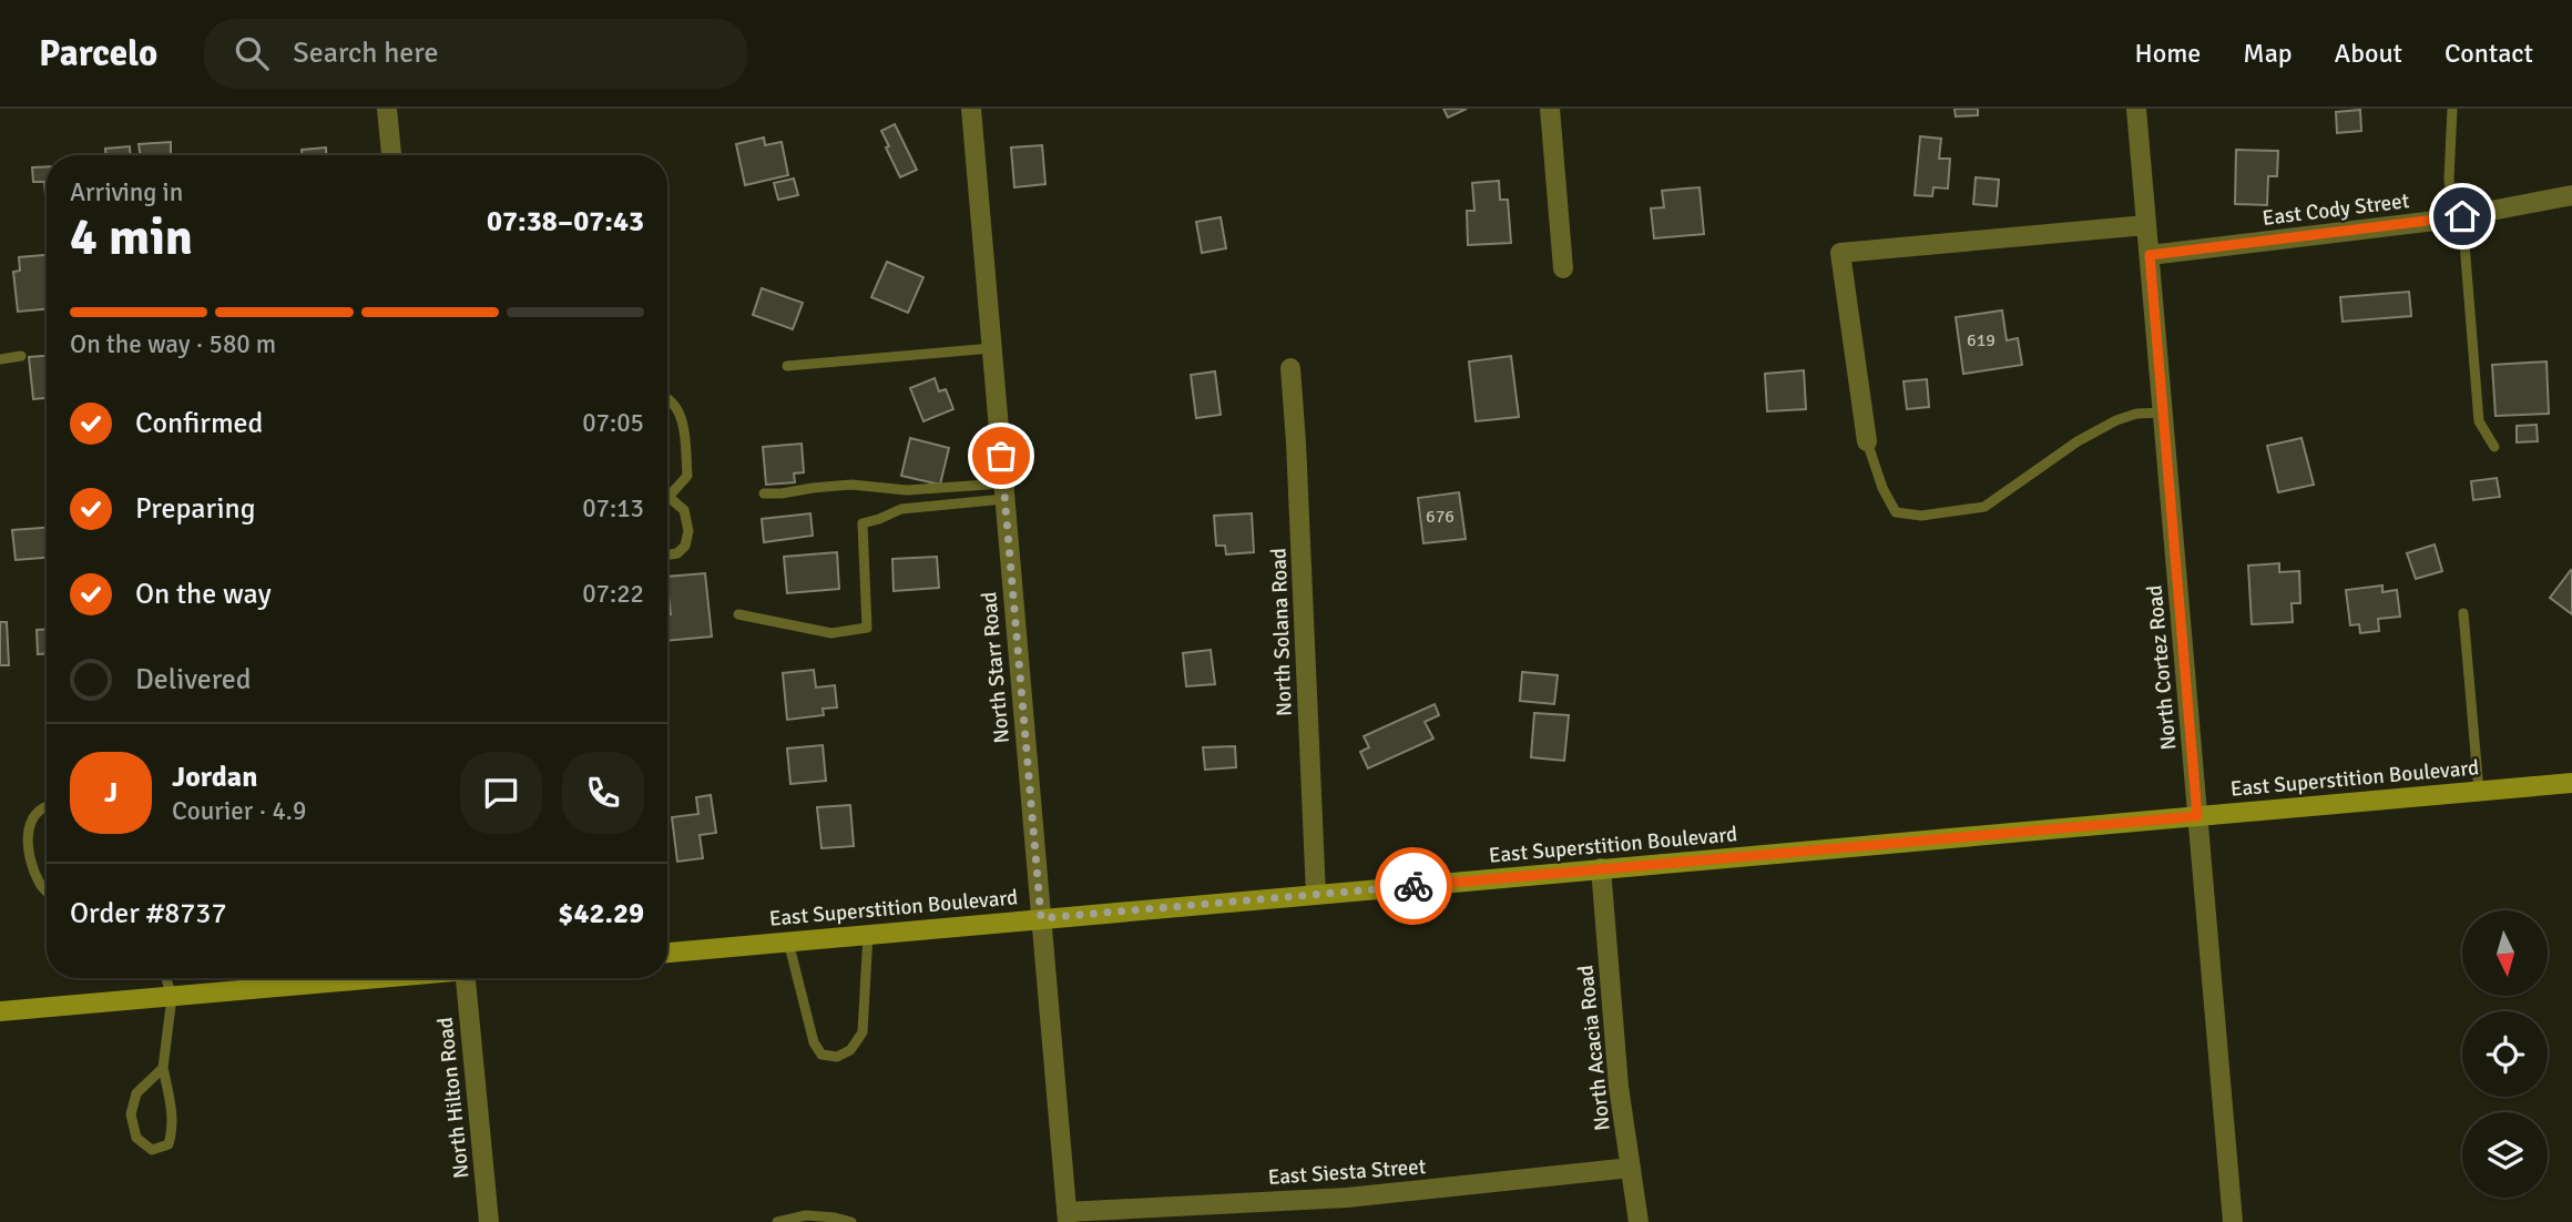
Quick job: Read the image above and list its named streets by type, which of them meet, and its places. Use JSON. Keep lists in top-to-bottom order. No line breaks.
{"streets":{"main road":["East Superstition Boulevard"],"street":["East Cody Street","North Solana Road","North Starr Road","North Cortez Road","North Acacia Road","North Hilton Road","East Siesta Street"]},"crossings":[["East Cody Street","North Cortez Road"],["North Solana Road","East Superstition Boulevard"],["North Starr Road","East Superstition Boulevard"],["North Starr Road","East Siesta Street"],["North Cortez Road","East Superstition Boulevard"],["East Superstition Boulevard","North Acacia Road"],["North Acacia Road","East Siesta Street"]],"house_numbers":["619","676"],"north":"bottom","page":{"header":"Parcelo","search":"Search here","nav":["Home","Map","About","Contact"],"heading":["4 min","Arriving in","07:38–07:43"],"panel":["Jordan","Courier · 4.9","Order #8737","$42.29"],"bar":"On the way · 580 m","list":[["Confirmed","07:05"],["Preparing","07:13"],["On the way","07:22"],"Delivered"],"round":"J"}}
